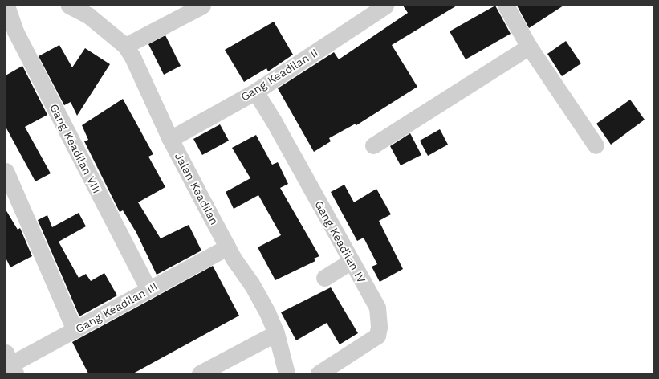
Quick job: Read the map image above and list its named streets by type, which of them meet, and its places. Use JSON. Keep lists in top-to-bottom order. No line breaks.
{"streets":{"street":["Gang Keadilan II","Gang Keadilan VIII","Jalan Keadilan","Gang Keadilan IV","Gang Keadilan III"]},"crossings":[["Gang Keadilan II","Jalan Keadilan"],["Gang Keadilan II","Gang Keadilan IV"],["Gang Keadilan VIII","Gang Keadilan III"],["Jalan Keadilan","Gang Keadilan III"]]}
